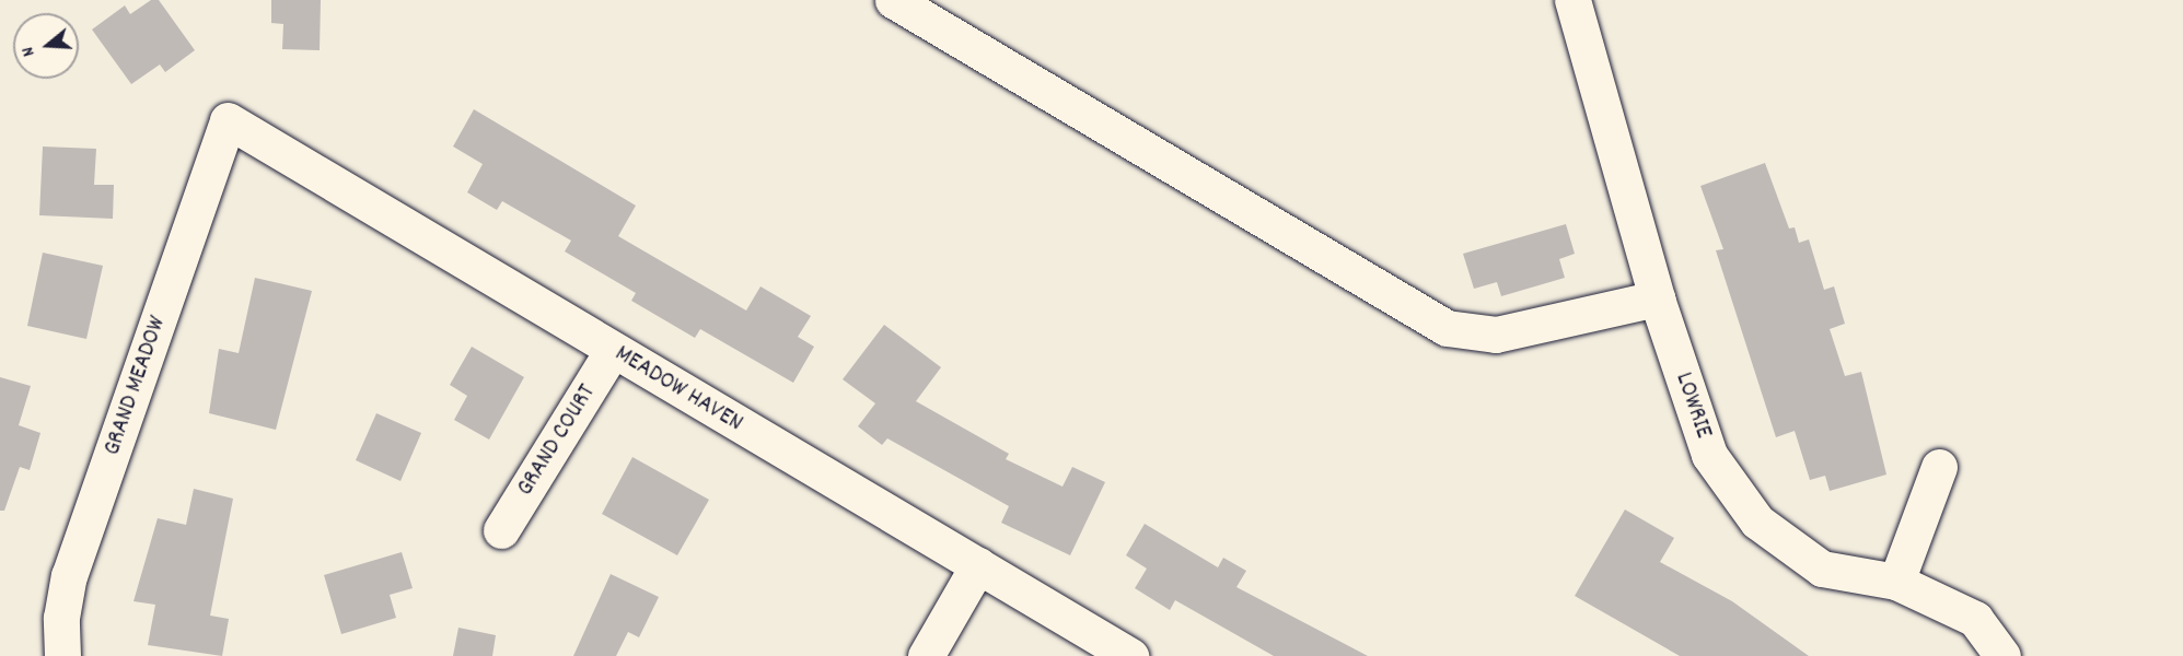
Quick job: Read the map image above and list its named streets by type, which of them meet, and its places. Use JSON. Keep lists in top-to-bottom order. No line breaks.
{"streets":{"street":["GRAND MEADOW","MEADOW HAVEN","LOWRIE","GRAND COURT"]},"crossings":[["GRAND MEADOW","MEADOW HAVEN"],["MEADOW HAVEN","GRAND COURT"]],"north":"left"}
